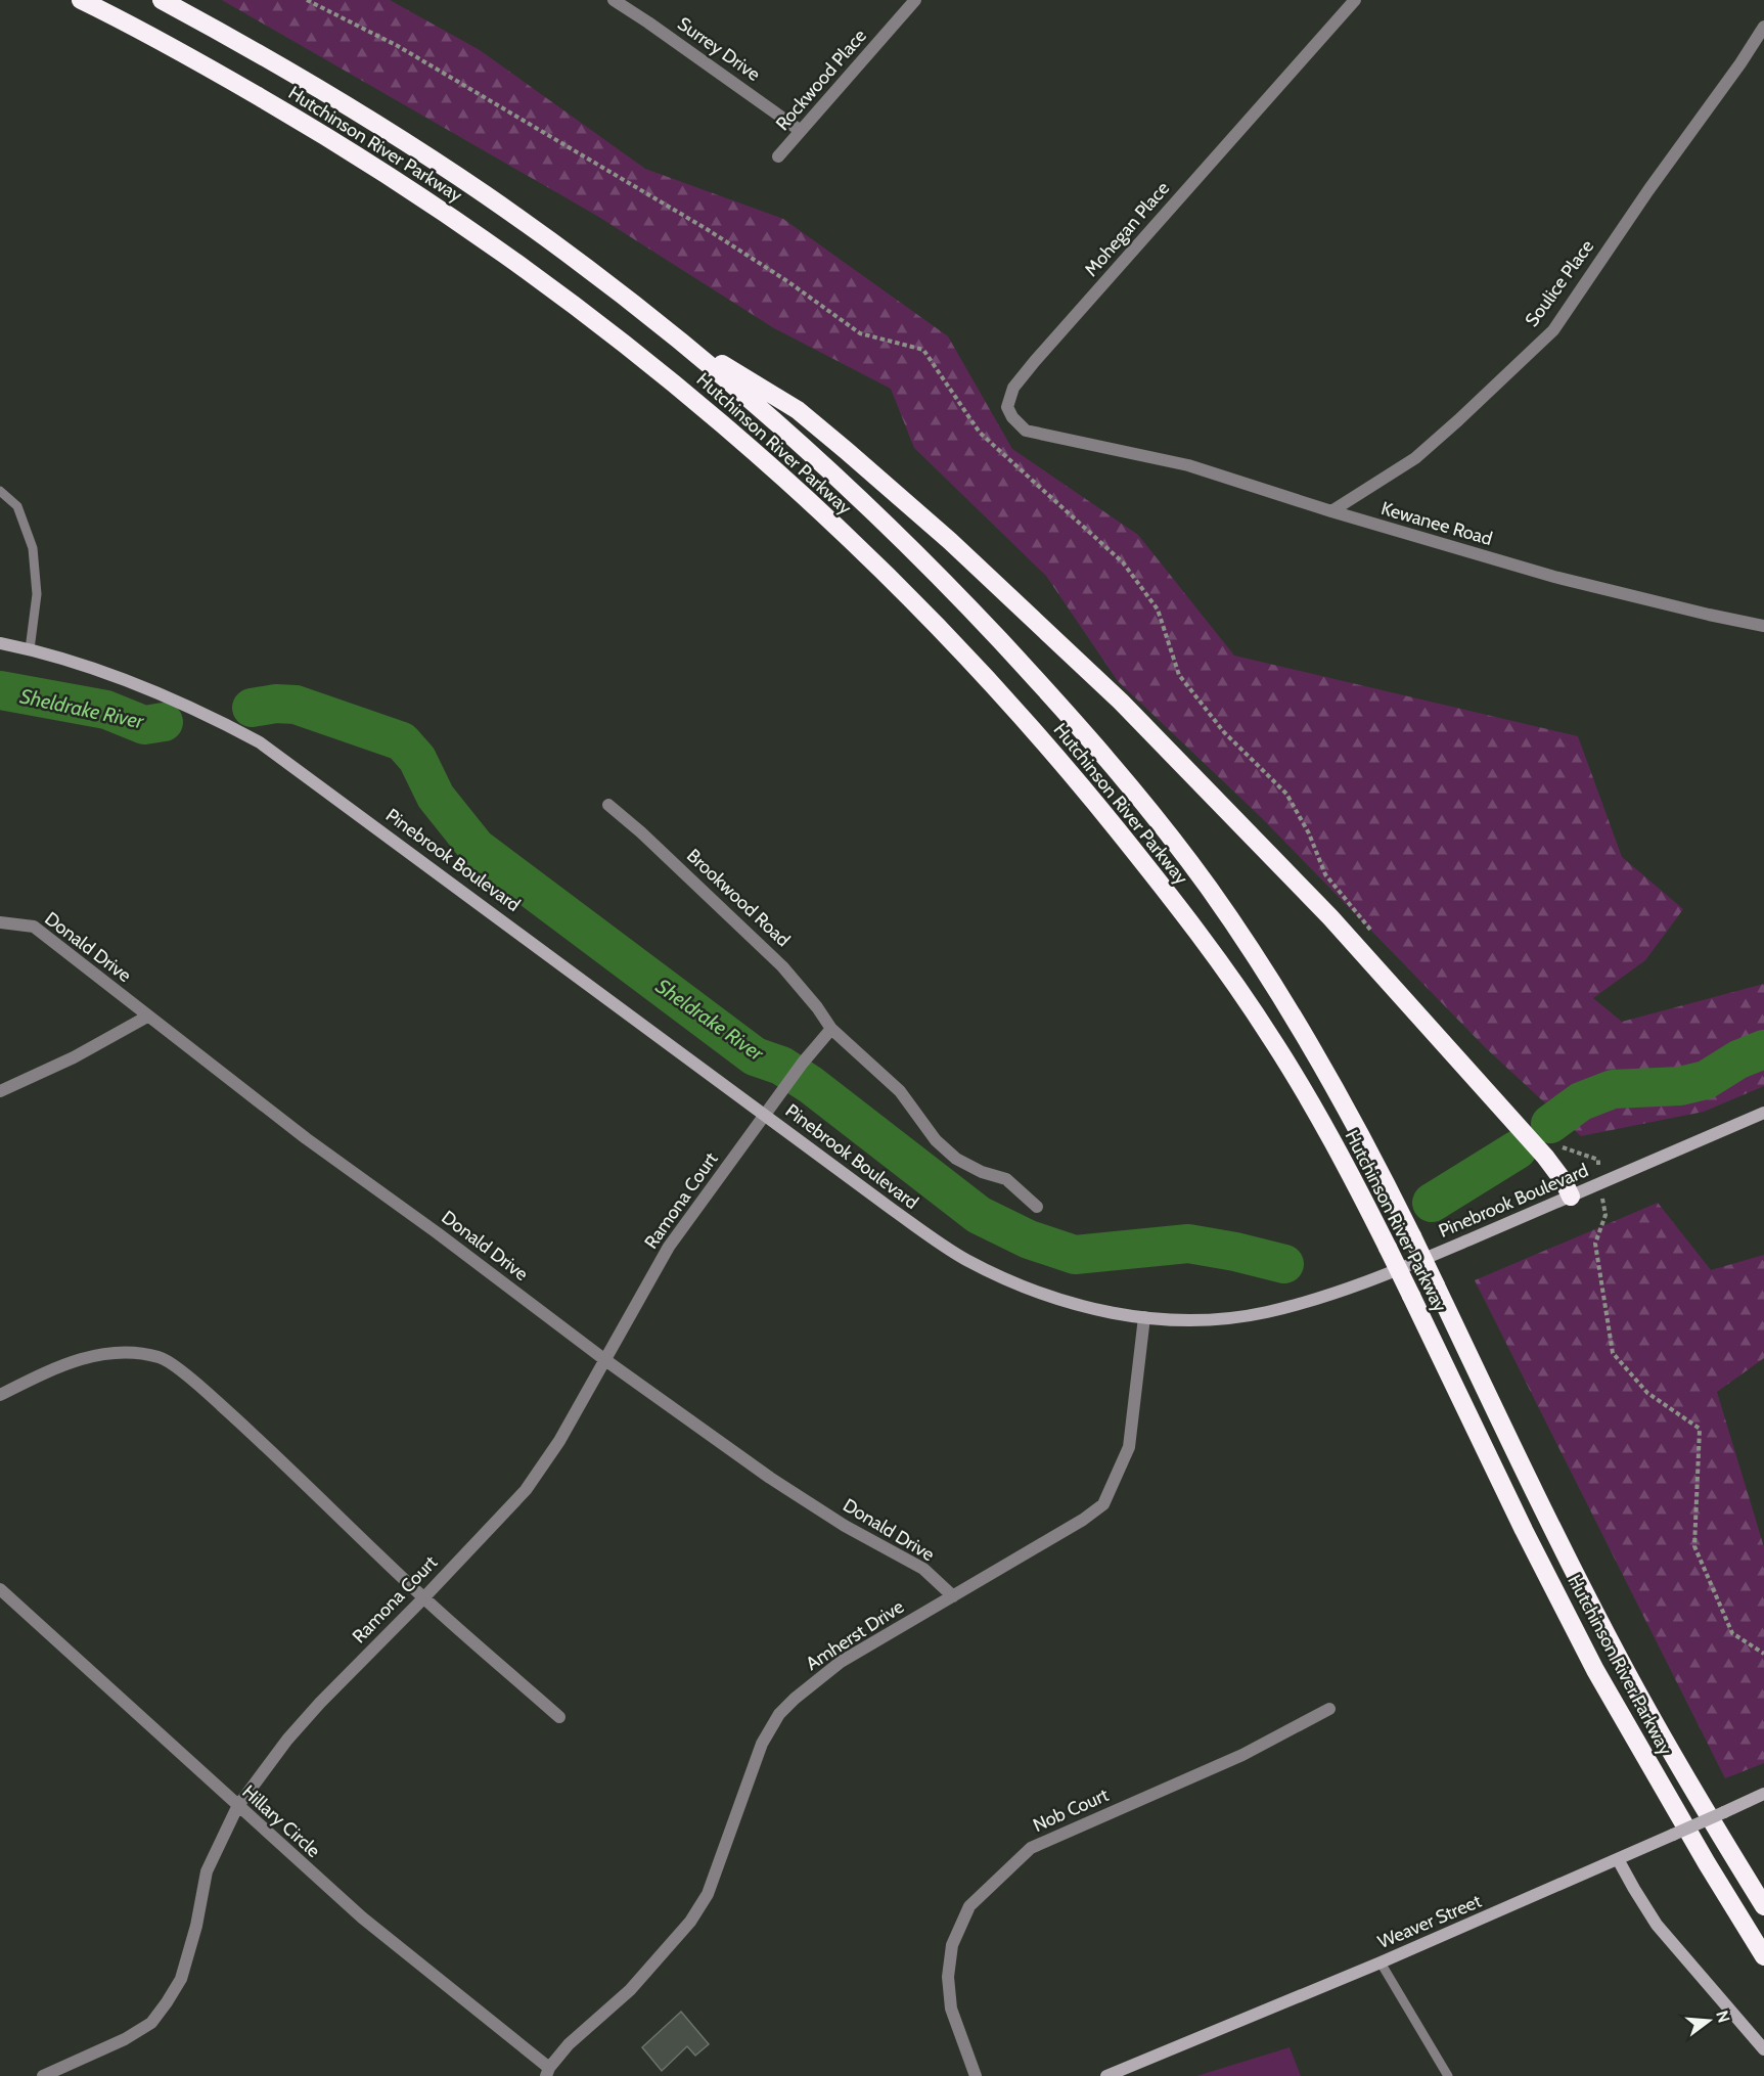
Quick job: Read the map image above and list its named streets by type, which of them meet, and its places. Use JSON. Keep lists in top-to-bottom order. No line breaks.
{"streets":{"highway":["Hutchinson River Parkway"],"street":["Surrey Drive","Rockwood Place","Mohegan Place","Soulice Place","Kewanee Road","Pinebrook Boulevard","Brookwood Road","Donald Drive","Ramona Court","Amherst Drive","Nob Court","Hillary Circle","Weaver Street"]},"crossings":[["Surrey Drive","Rockwood Place"],["Mohegan Place","Kewanee Road"],["Soulice Place","Kewanee Road"],["Pinebrook Boulevard","Ramona Court"],["Pinebrook Boulevard","Amherst Drive"],["Donald Drive","Ramona Court"],["Donald Drive","Amherst Drive"],["Ramona Court","Hillary Circle"],["Amherst Drive","Hillary Circle"]],"water":["Sheldrake River"],"north":"right"}
